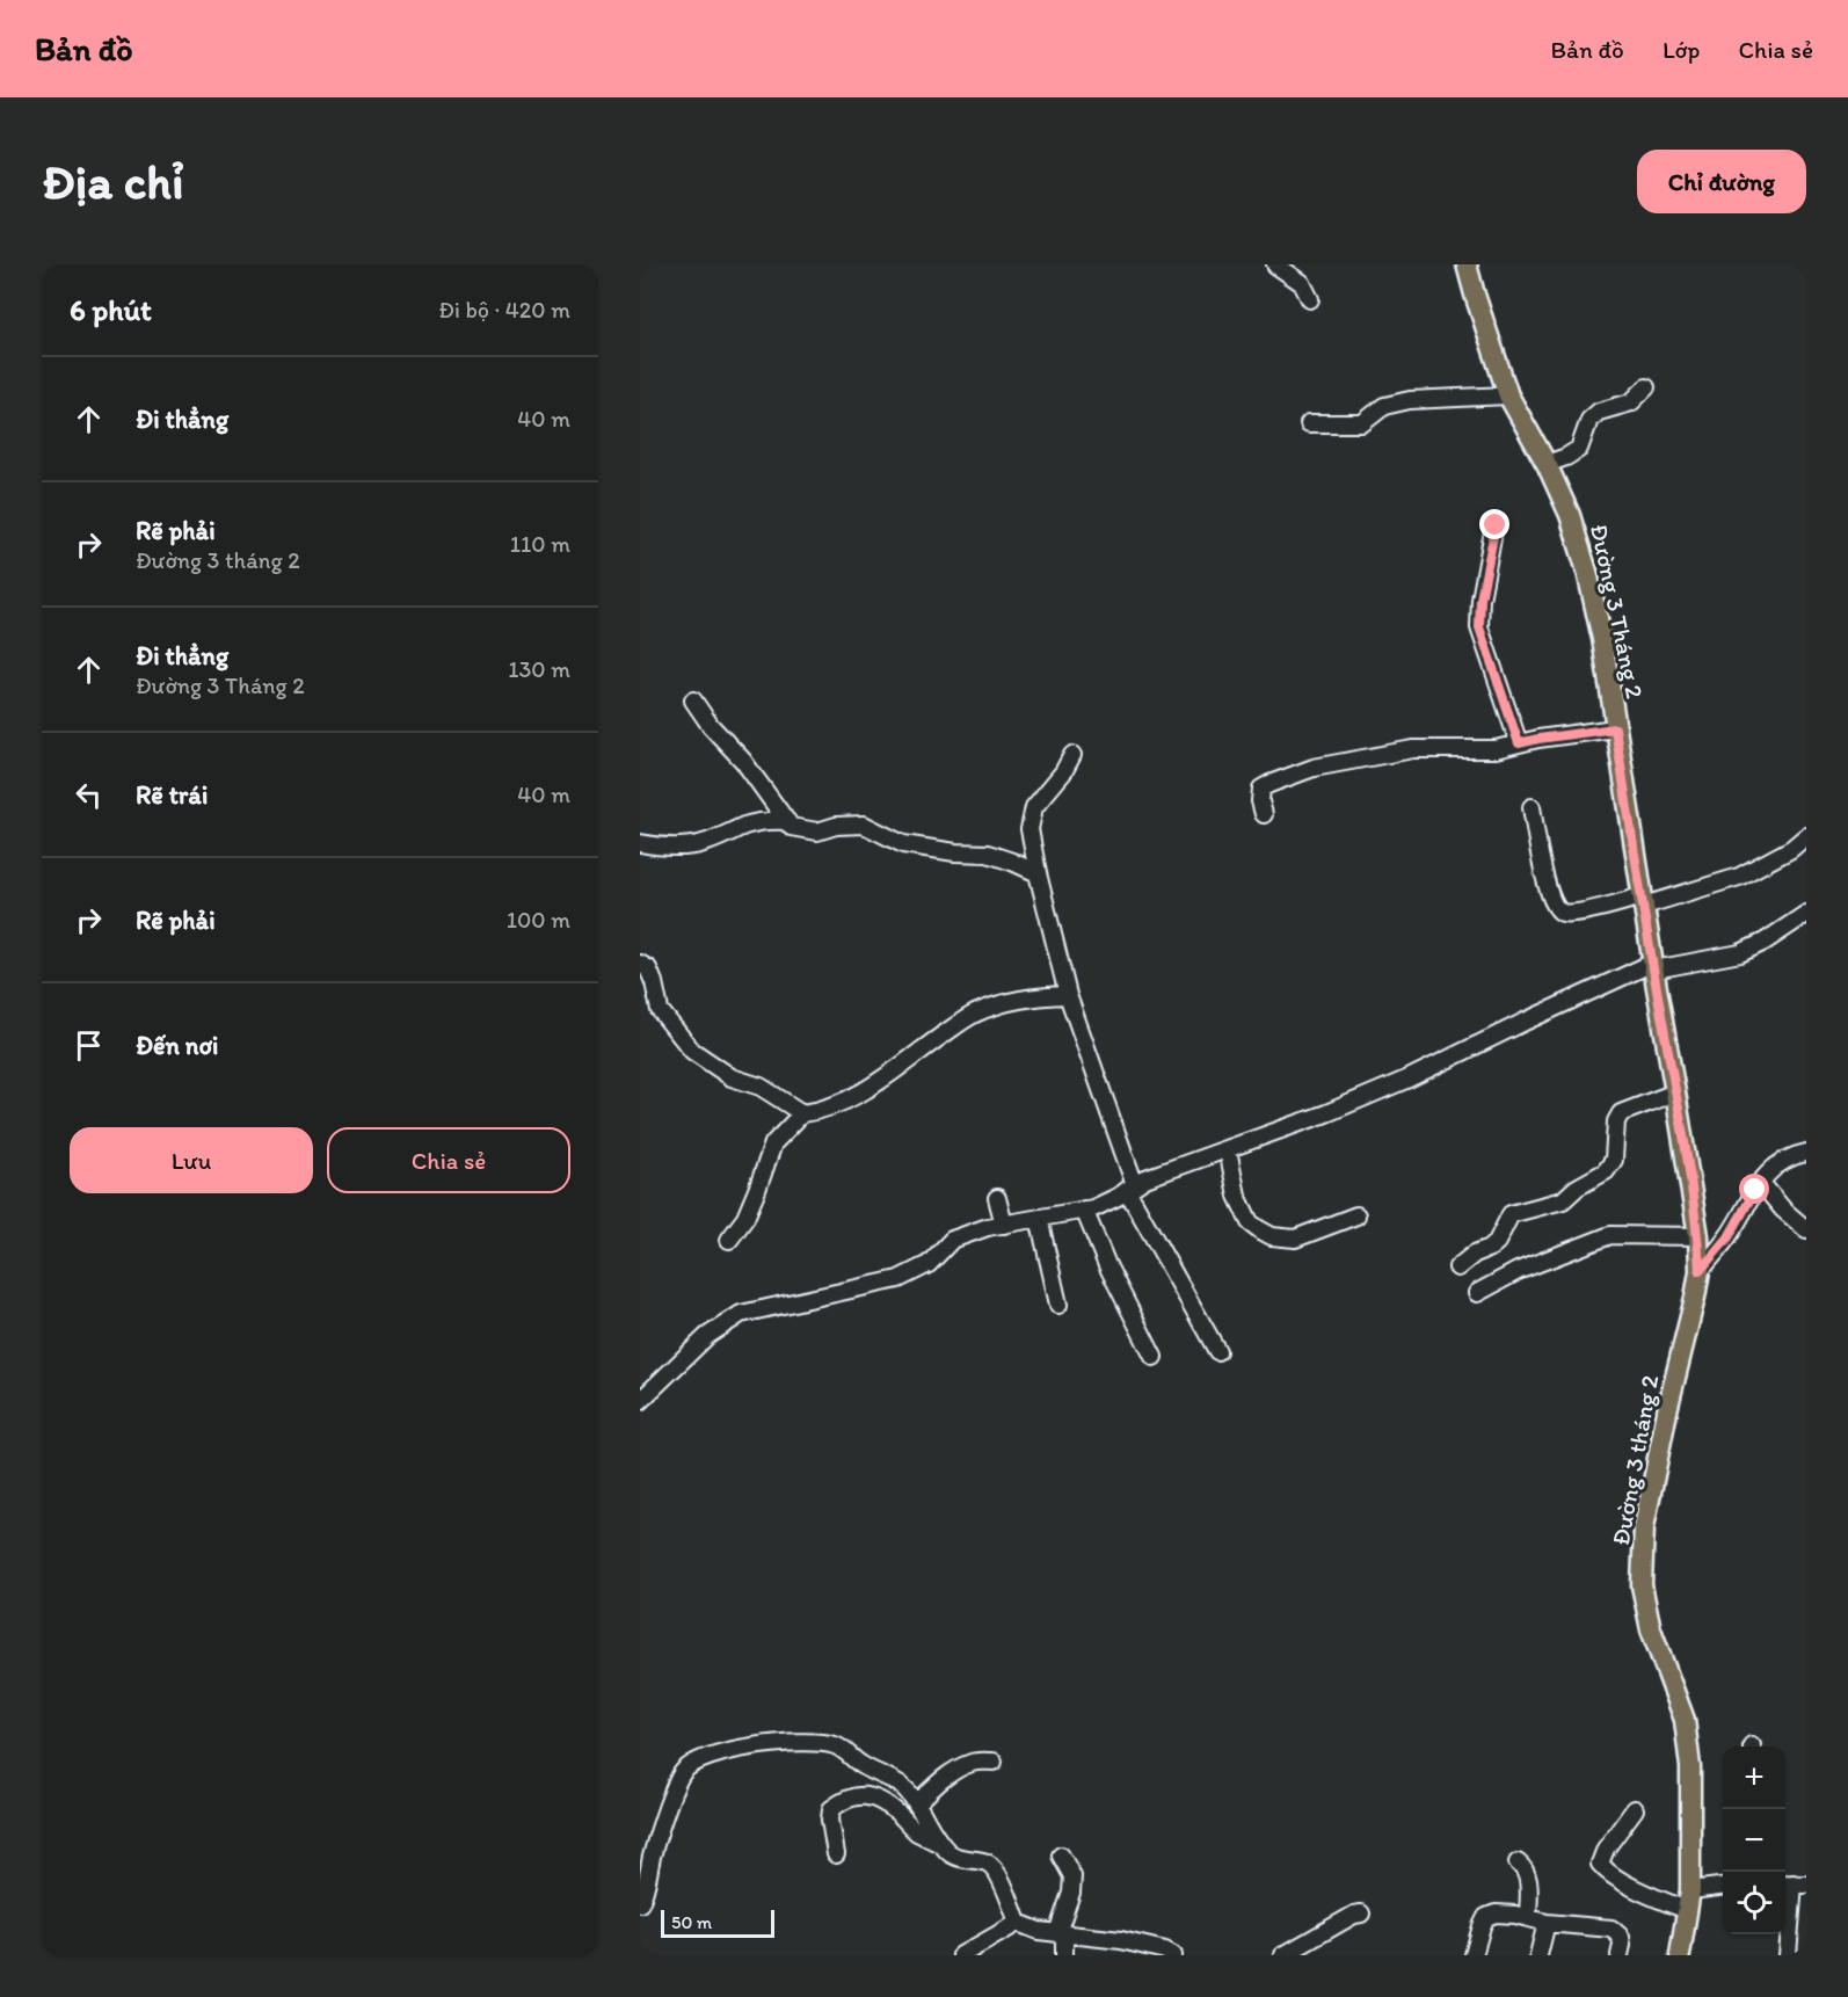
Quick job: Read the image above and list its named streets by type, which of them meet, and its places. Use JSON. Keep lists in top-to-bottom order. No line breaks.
{"streets":{"main road":["Đường 3 Tháng 2","Đường 3 tháng 2"]},"crossings":[["Đường 3 Tháng 2","Đường 3 tháng 2"]],"scale_bar":"50 m","page":{"header":"Bản đồ","nav":["Bản đồ","Lớp","Chia sẻ"],"buttons":["Chỉ đường",["Lưu","Chia sẻ"]],"title":"Địa chỉ","heading":["6 phút","Đi bộ · 420 m"],"list":[["Đi thẳng","40 m"],["Rẽ phải","Đường 3 tháng 2","110 m"],["Đi thẳng","Đường 3 Tháng 2","130 m"],["Rẽ trái","40 m"],["Rẽ phải","100 m"],"Đến nơi"],"map_buttons":["+","−"],"scale":"50 m"}}
